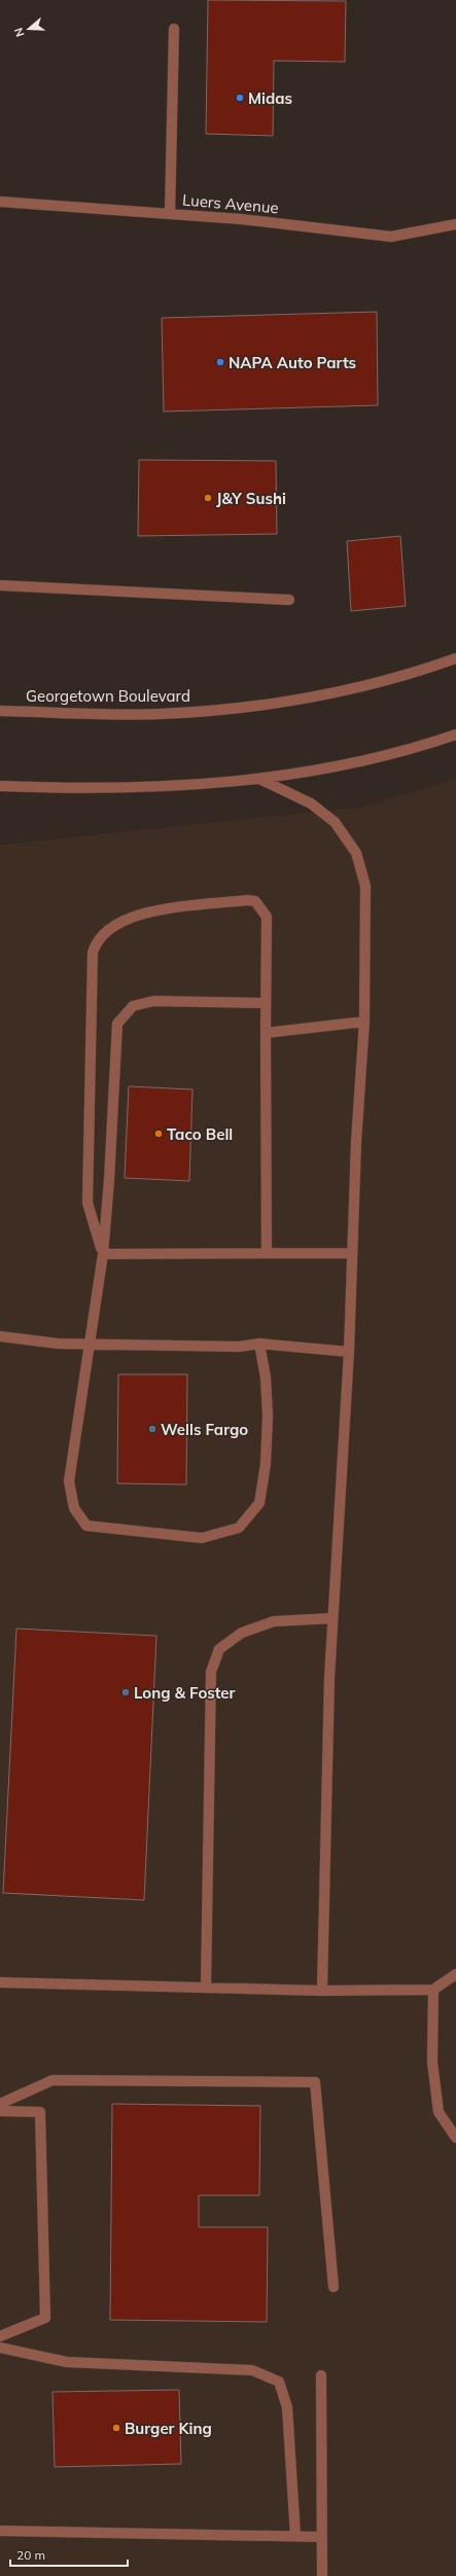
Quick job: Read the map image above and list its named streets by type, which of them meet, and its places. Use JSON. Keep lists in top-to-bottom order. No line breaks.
{"streets":{"street":["Luers Avenue","Georgetown Boulevard"]},"places":["Midas","NAPA Auto Parts","J&Y Sushi","Taco Bell","Wells Fargo","Long & Foster","Burger King"],"scale_bar":"20 m","north":"left"}
